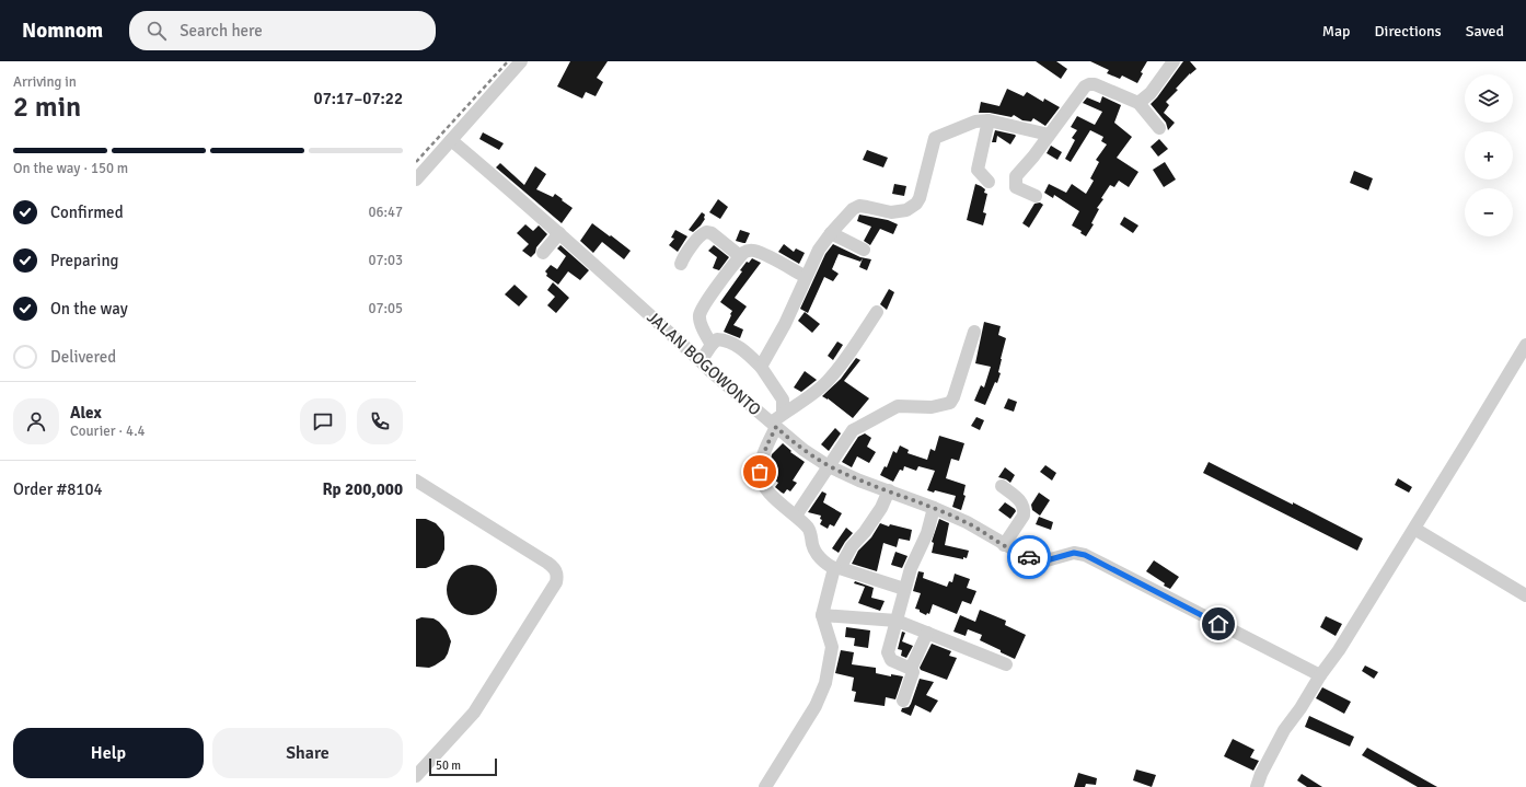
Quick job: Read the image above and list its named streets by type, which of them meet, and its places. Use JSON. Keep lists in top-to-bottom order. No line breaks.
{"streets":{"street":["JALAN BOGOWONTO"]},"scale_bar":"50 m","page":{"header":"Nomnom","search":"Search here","nav":["Map","Directions","Saved"],"heading":["2 min","Arriving in","07:17–07:22"],"panel":["Alex","Courier · 4.4","Order #8104","Rp 200,000"],"map_buttons":["+","−"],"bar":"On the way · 150 m","list":[["Confirmed","06:47"],["Preparing","07:03"],["On the way","07:05"],"Delivered"],"buttons":["Help","Share"],"scale":"50 m"}}
